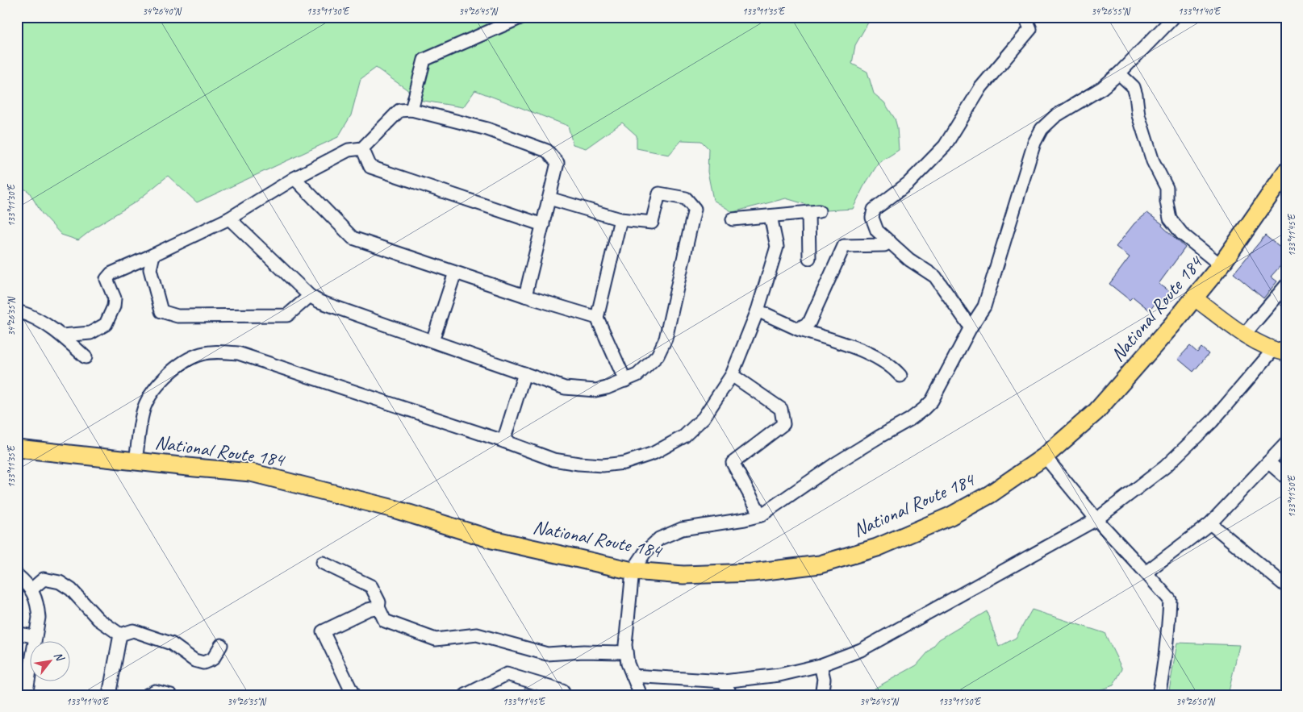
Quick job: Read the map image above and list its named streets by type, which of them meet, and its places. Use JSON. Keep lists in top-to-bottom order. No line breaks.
{"streets":{"highway":["National Route 184"]},"north":"top right","coordinates":["34°26'40\"N","133°11'30\"E","34°26'45\"N","133°11'35\"E","34°26'55\"N","133°11'40\"E","133°11'45\"E","34°26'35\"N","133°11'50\"E","34°26'50\"N"]}
